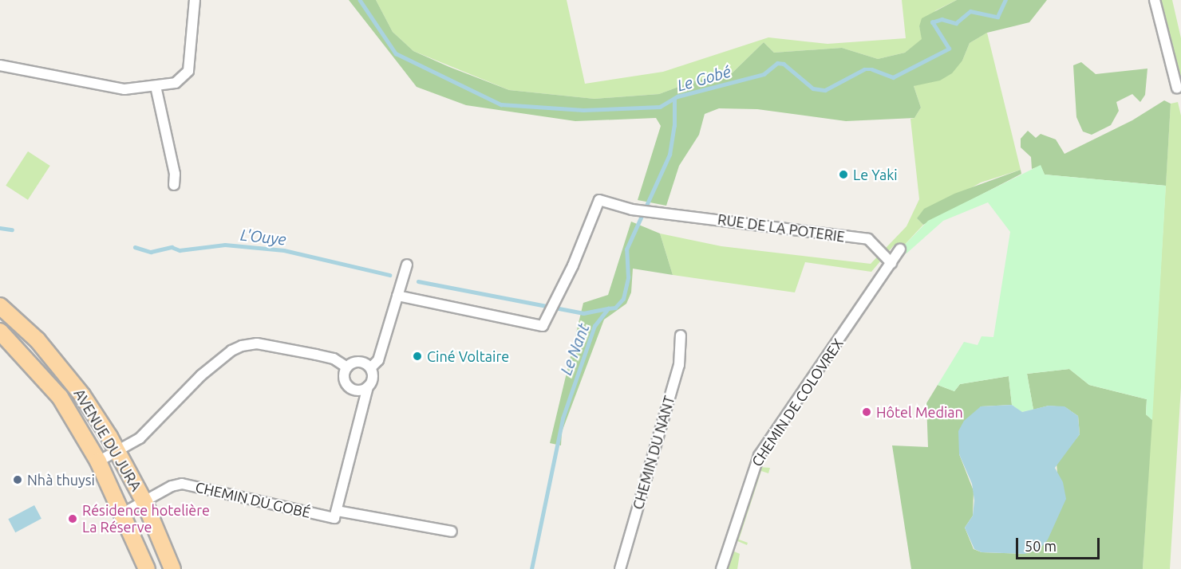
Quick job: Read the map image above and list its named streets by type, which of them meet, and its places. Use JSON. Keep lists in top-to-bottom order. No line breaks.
{"streets":{"main road":["AVENUE DU JURA"],"street":["RUE DE LA POTERIE","CHEMIN DE COLOVREX","CHEMIN DU NANT","CHEMIN DU GOBÉ"]},"crossings":[["RUE DE LA POTERIE","CHEMIN DE COLOVREX"],["AVENUE DU JURA","CHEMIN DU GOBÉ"]],"water":["Le Gobé","L'Ouye","Le Nant"],"places":["Le Yaki","Ciné Voltaire","Hôtel Median","Nhà thuysi","Résidence hotelière La Réserve"],"scale_bar":"50 m"}
